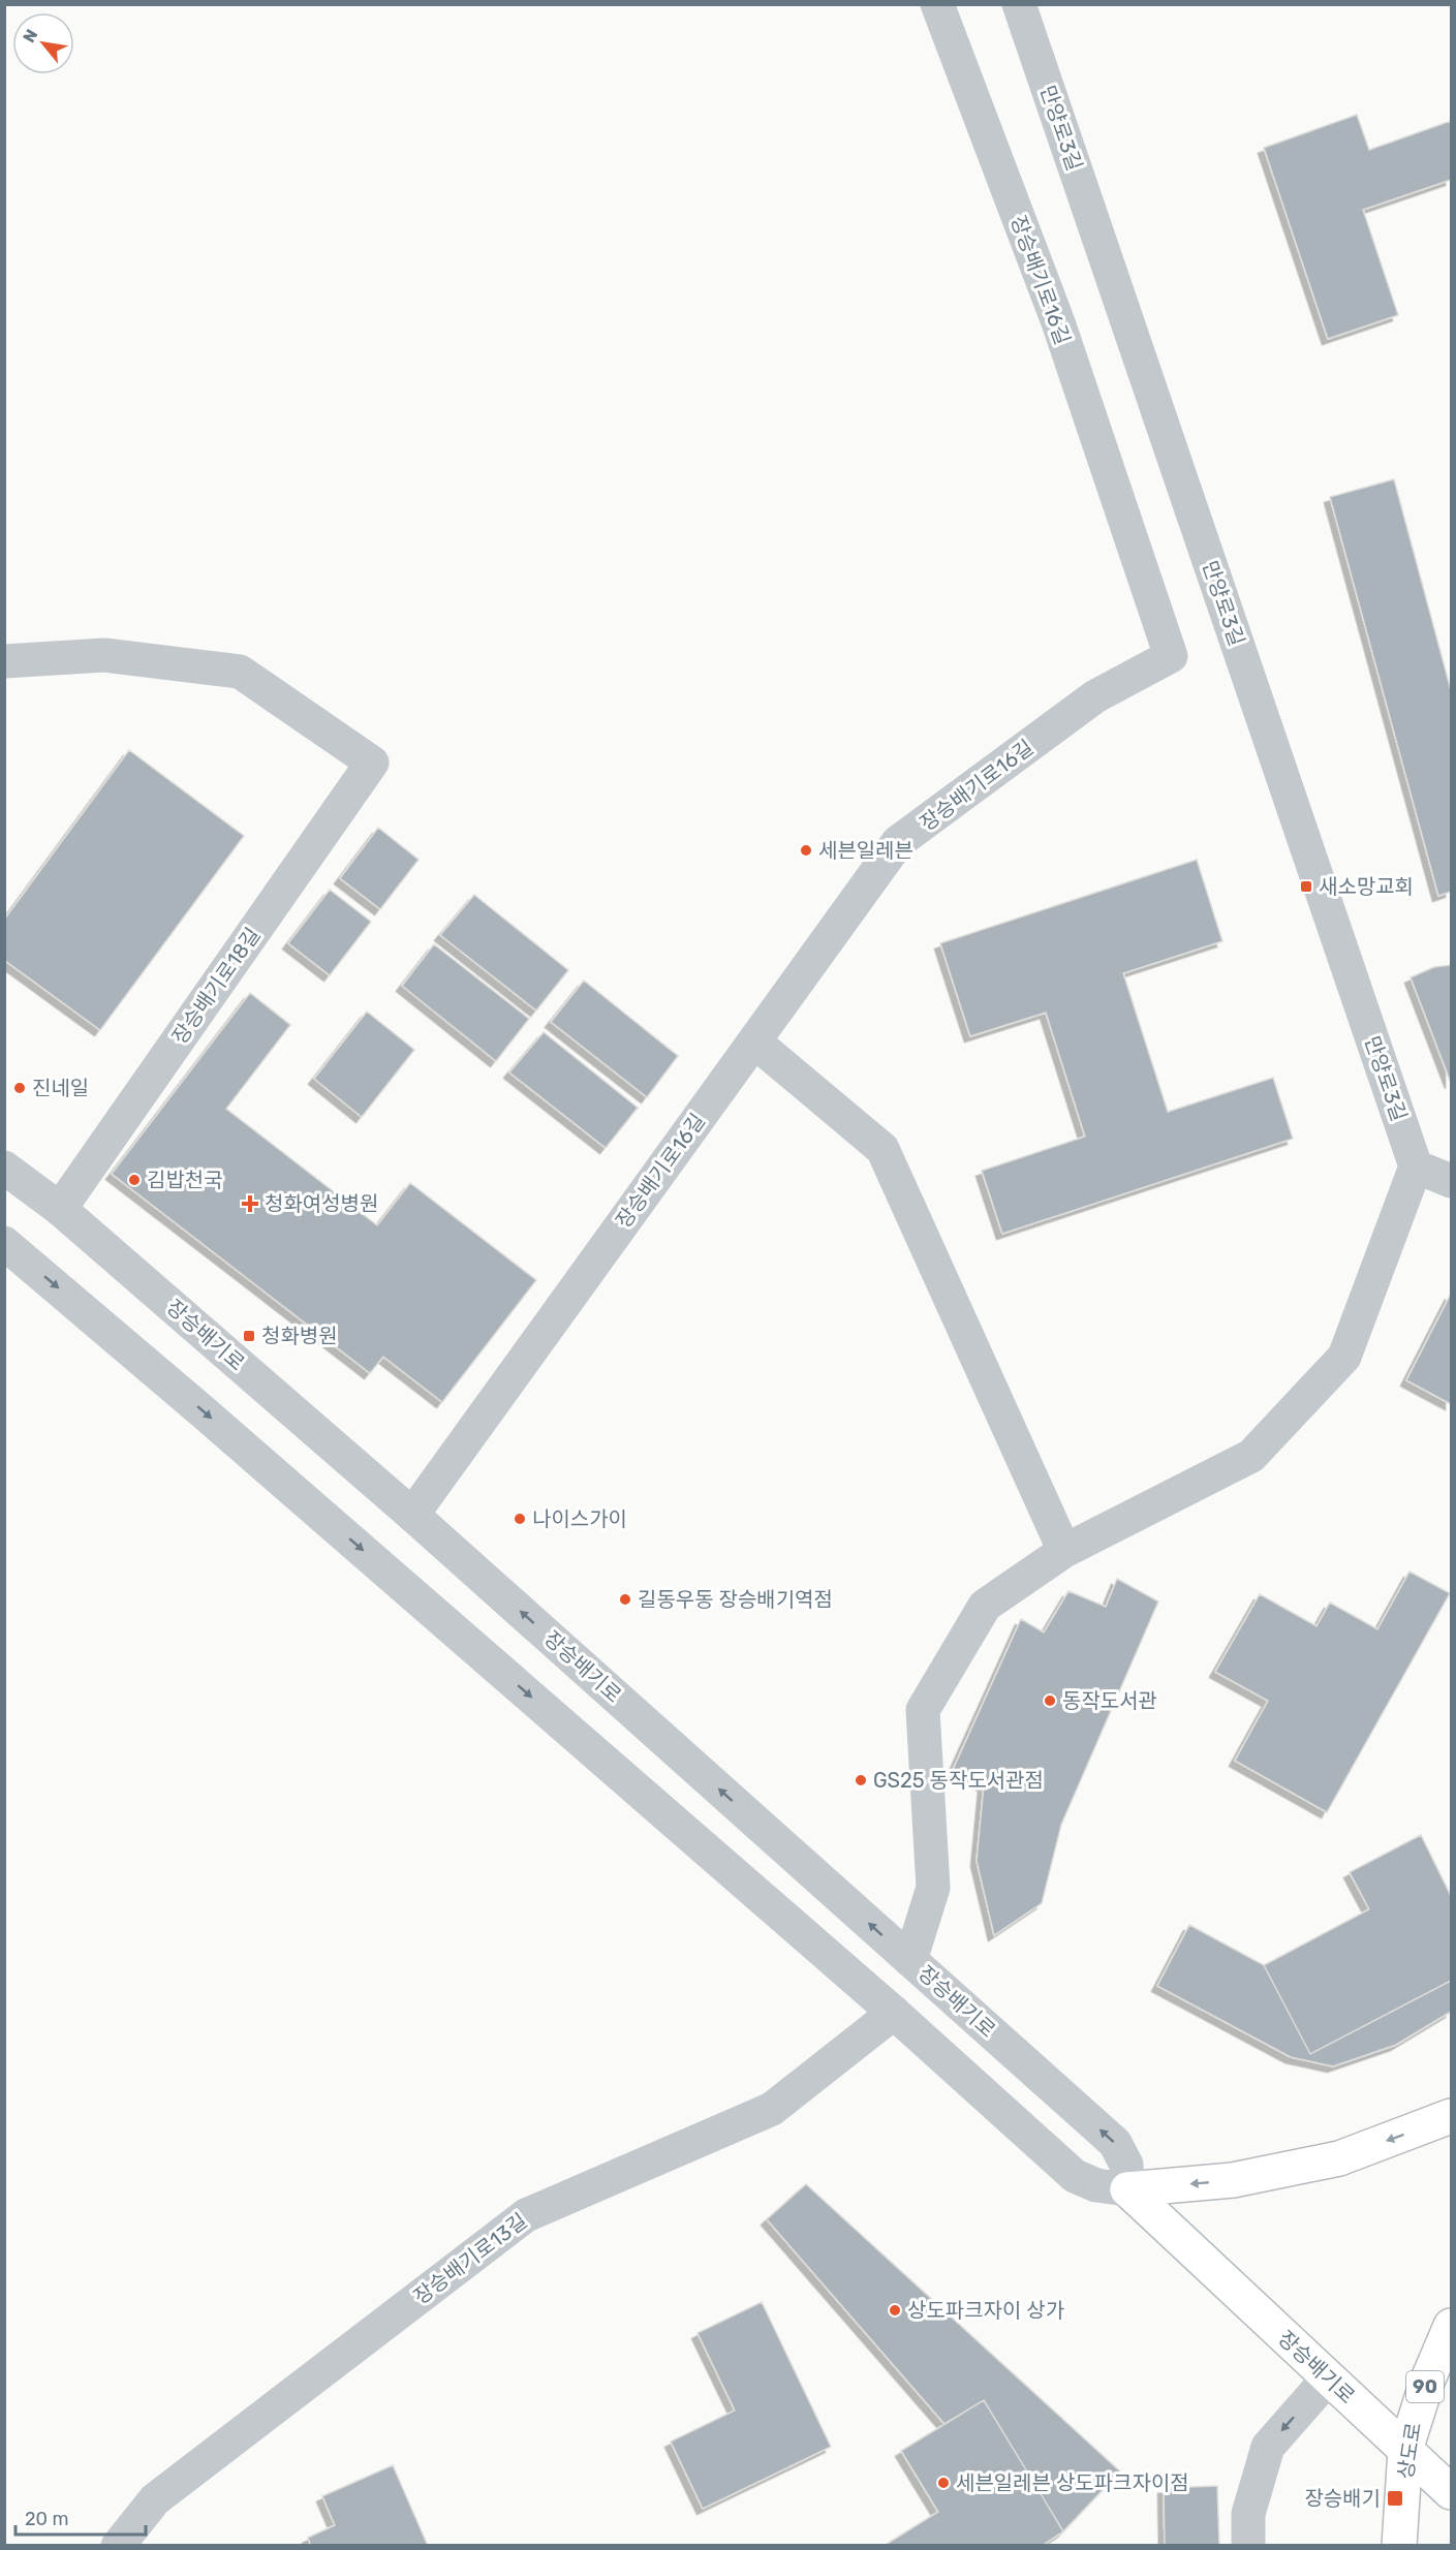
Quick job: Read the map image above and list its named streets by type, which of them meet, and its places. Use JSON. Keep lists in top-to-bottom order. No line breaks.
{"streets":{"main road":["장승배기로","90","상도로"],"street":["만양로3길","장승배기로16길","장승배기로18길","장승배기로13길"]},"crossings":[["장승배기로16길","장승배기로"],["장승배기로18길","장승배기로"],["장승배기로","상도로"]],"places":{"other":["세븐일레븐","진네일","김밥천국","나이스가이","길동우동 장승배기역점","동작도서관","GS25 동작도서관점","상도파크자이 상가","세븐일레븐 상도파크자이점"],"transit":["새소망교회","청화병원","장승배기"],"health":["청화여성병원"]},"scale_bar":"20 m","north":"top left"}
